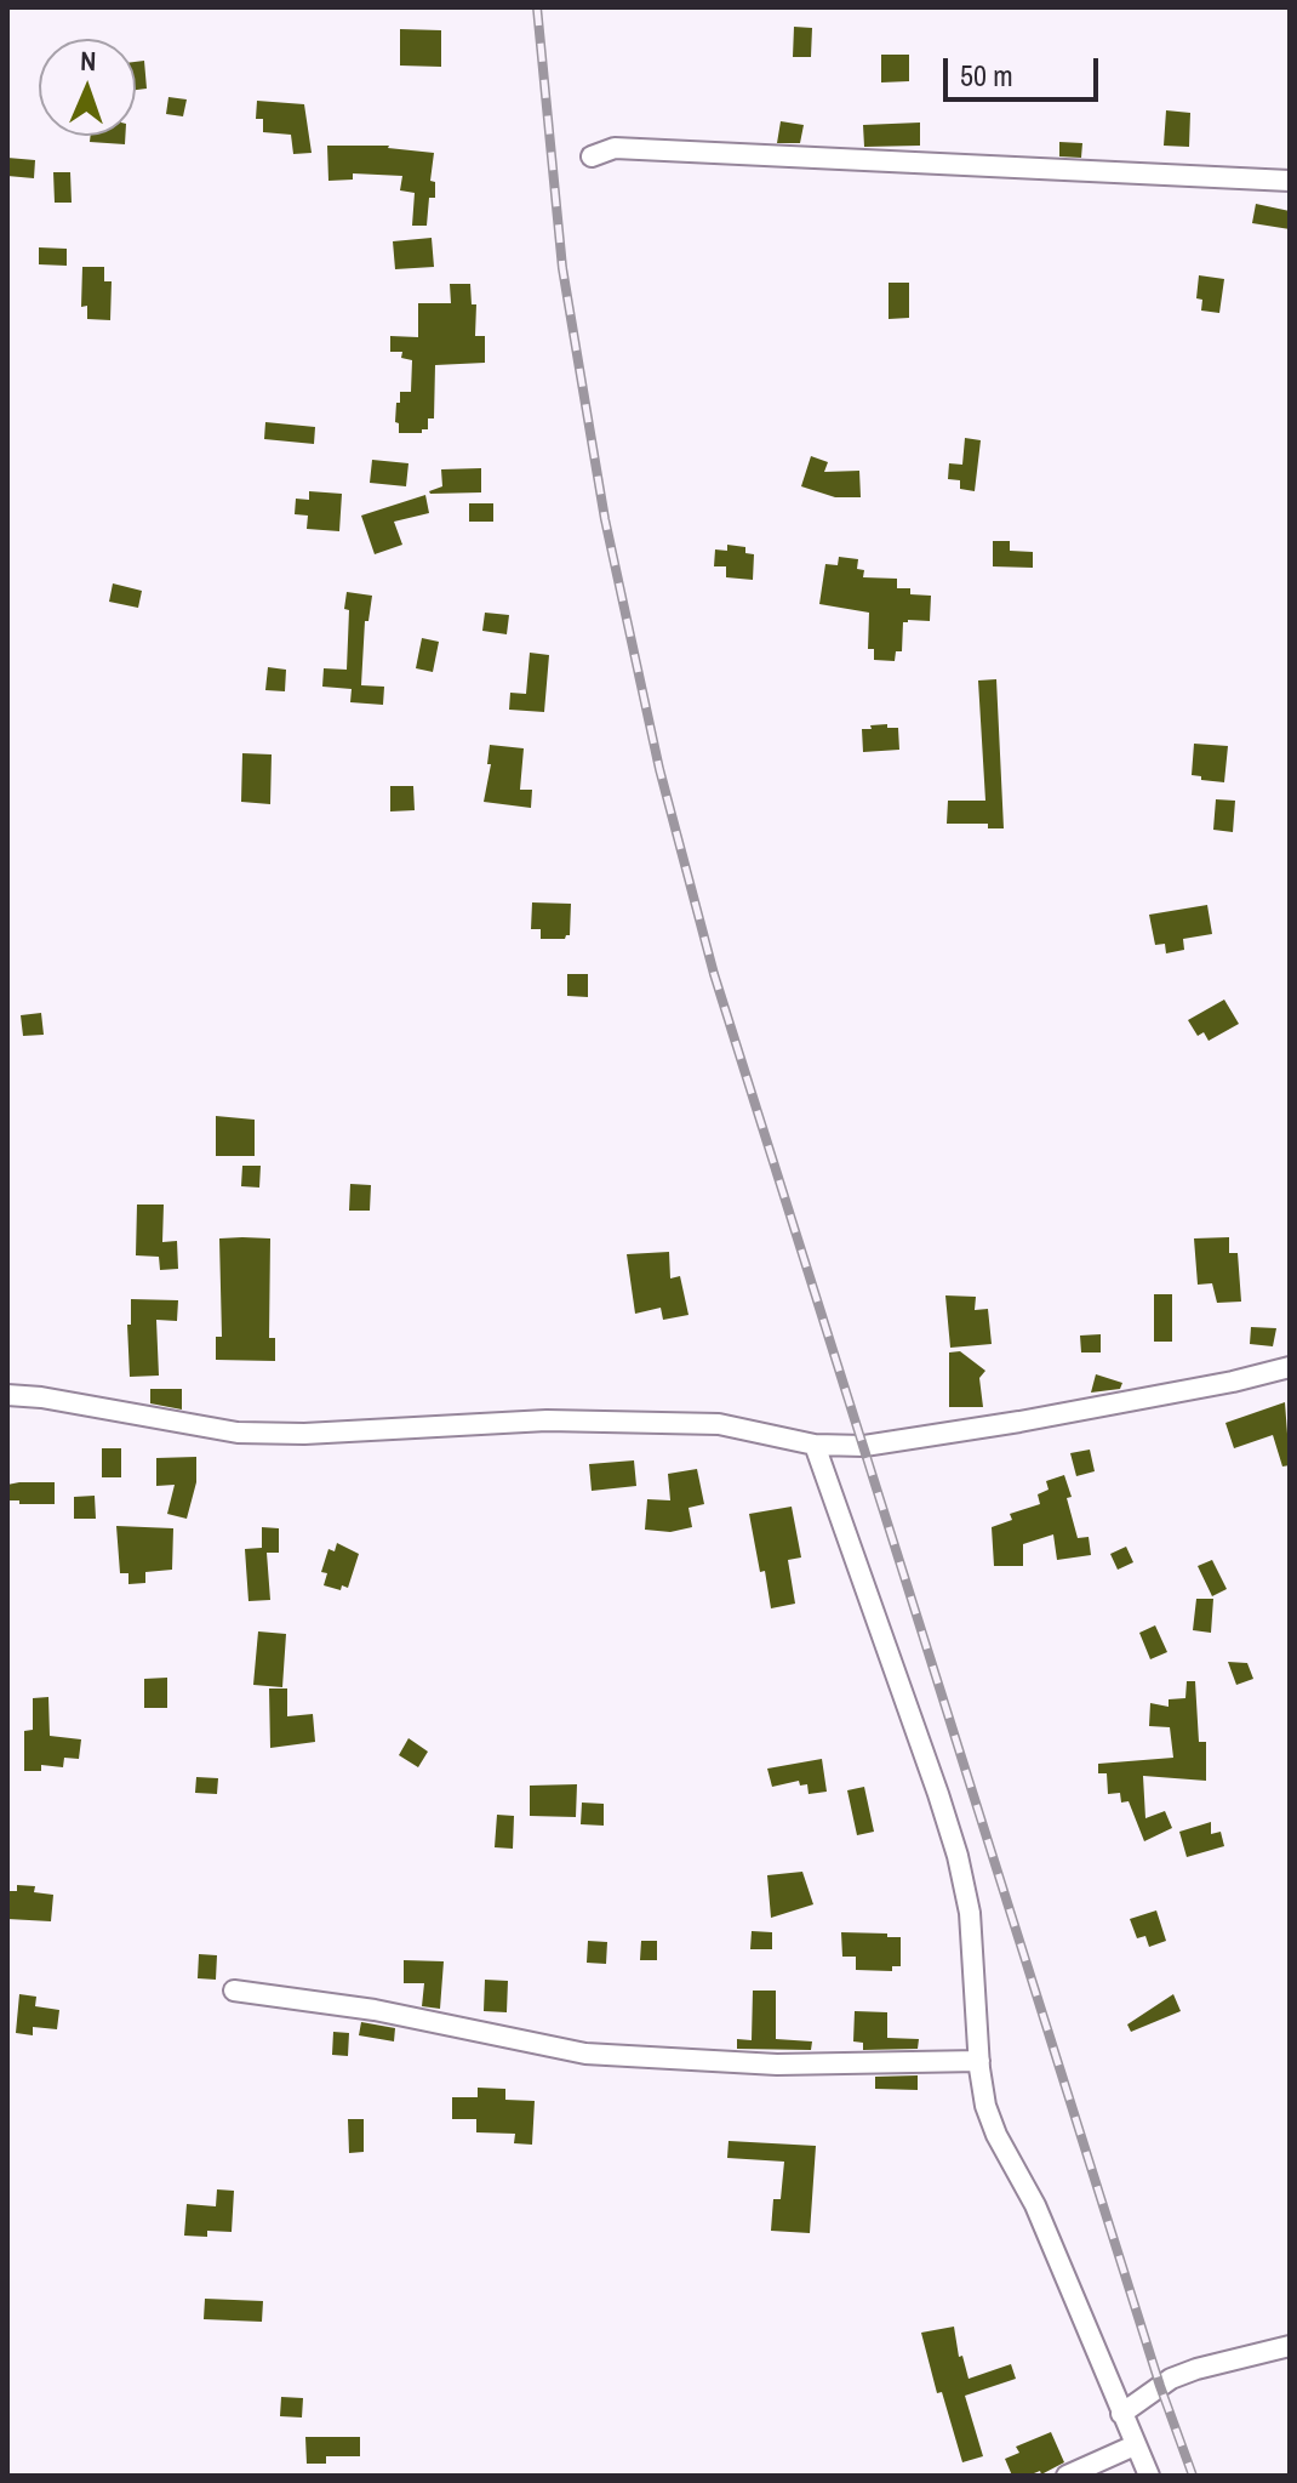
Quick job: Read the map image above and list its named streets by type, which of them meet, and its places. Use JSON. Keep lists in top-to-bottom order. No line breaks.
{"scale_bar":"50 m","north":"top"}
